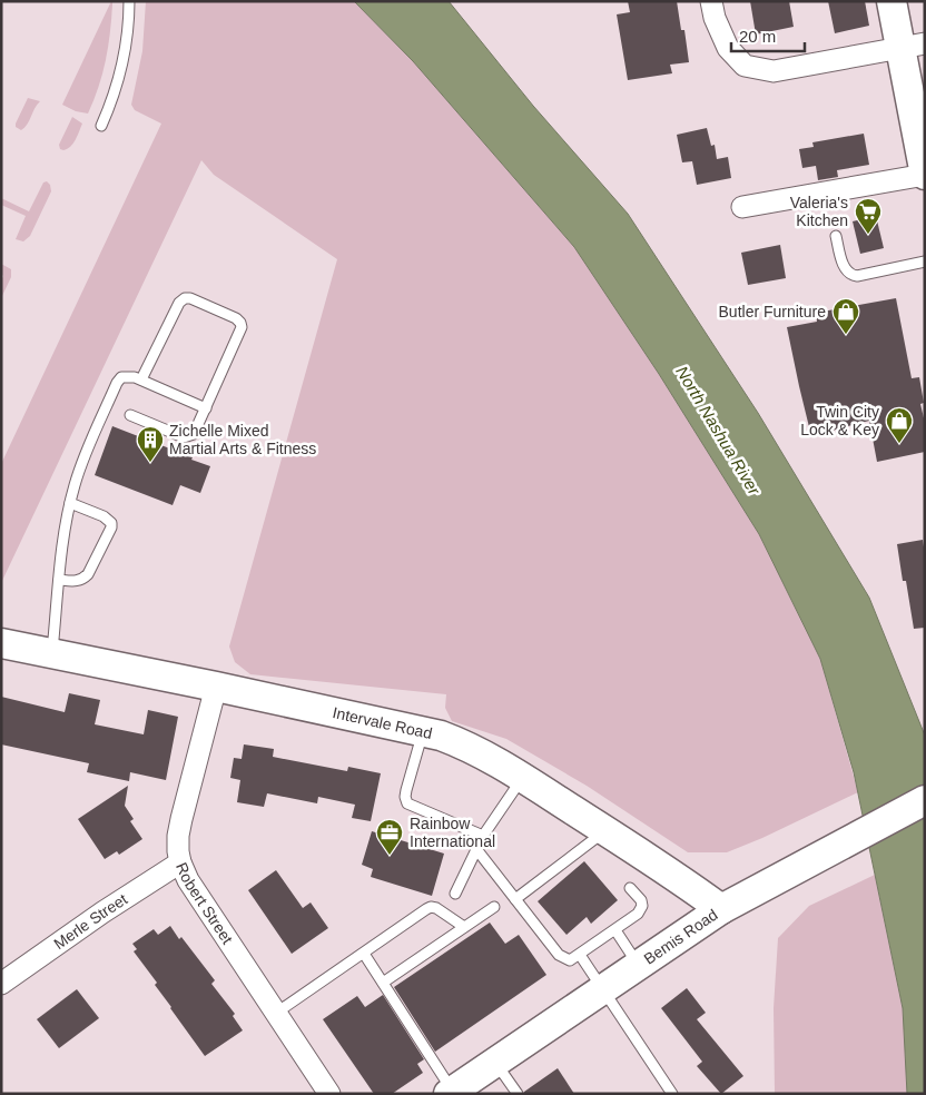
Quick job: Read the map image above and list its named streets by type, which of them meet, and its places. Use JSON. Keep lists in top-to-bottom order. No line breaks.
{"streets":{"main road":["Intervale Road","Bemis Road"],"street":["Robert Street","Merle Street"]},"crossings":[["Intervale Road","Robert Street"],["Intervale Road","Bemis Road"],["Robert Street","Merle Street"]],"water":["North Nashua River"],"places":{"supermarket":["Valeria's Kitchen"],"shop":["Butler Furniture","Twin City Lock & Key"],"building":["Zichelle Mixed Martial Arts & Fitness"],"office":["Rainbow International"]},"scale_bar":"20 m"}
